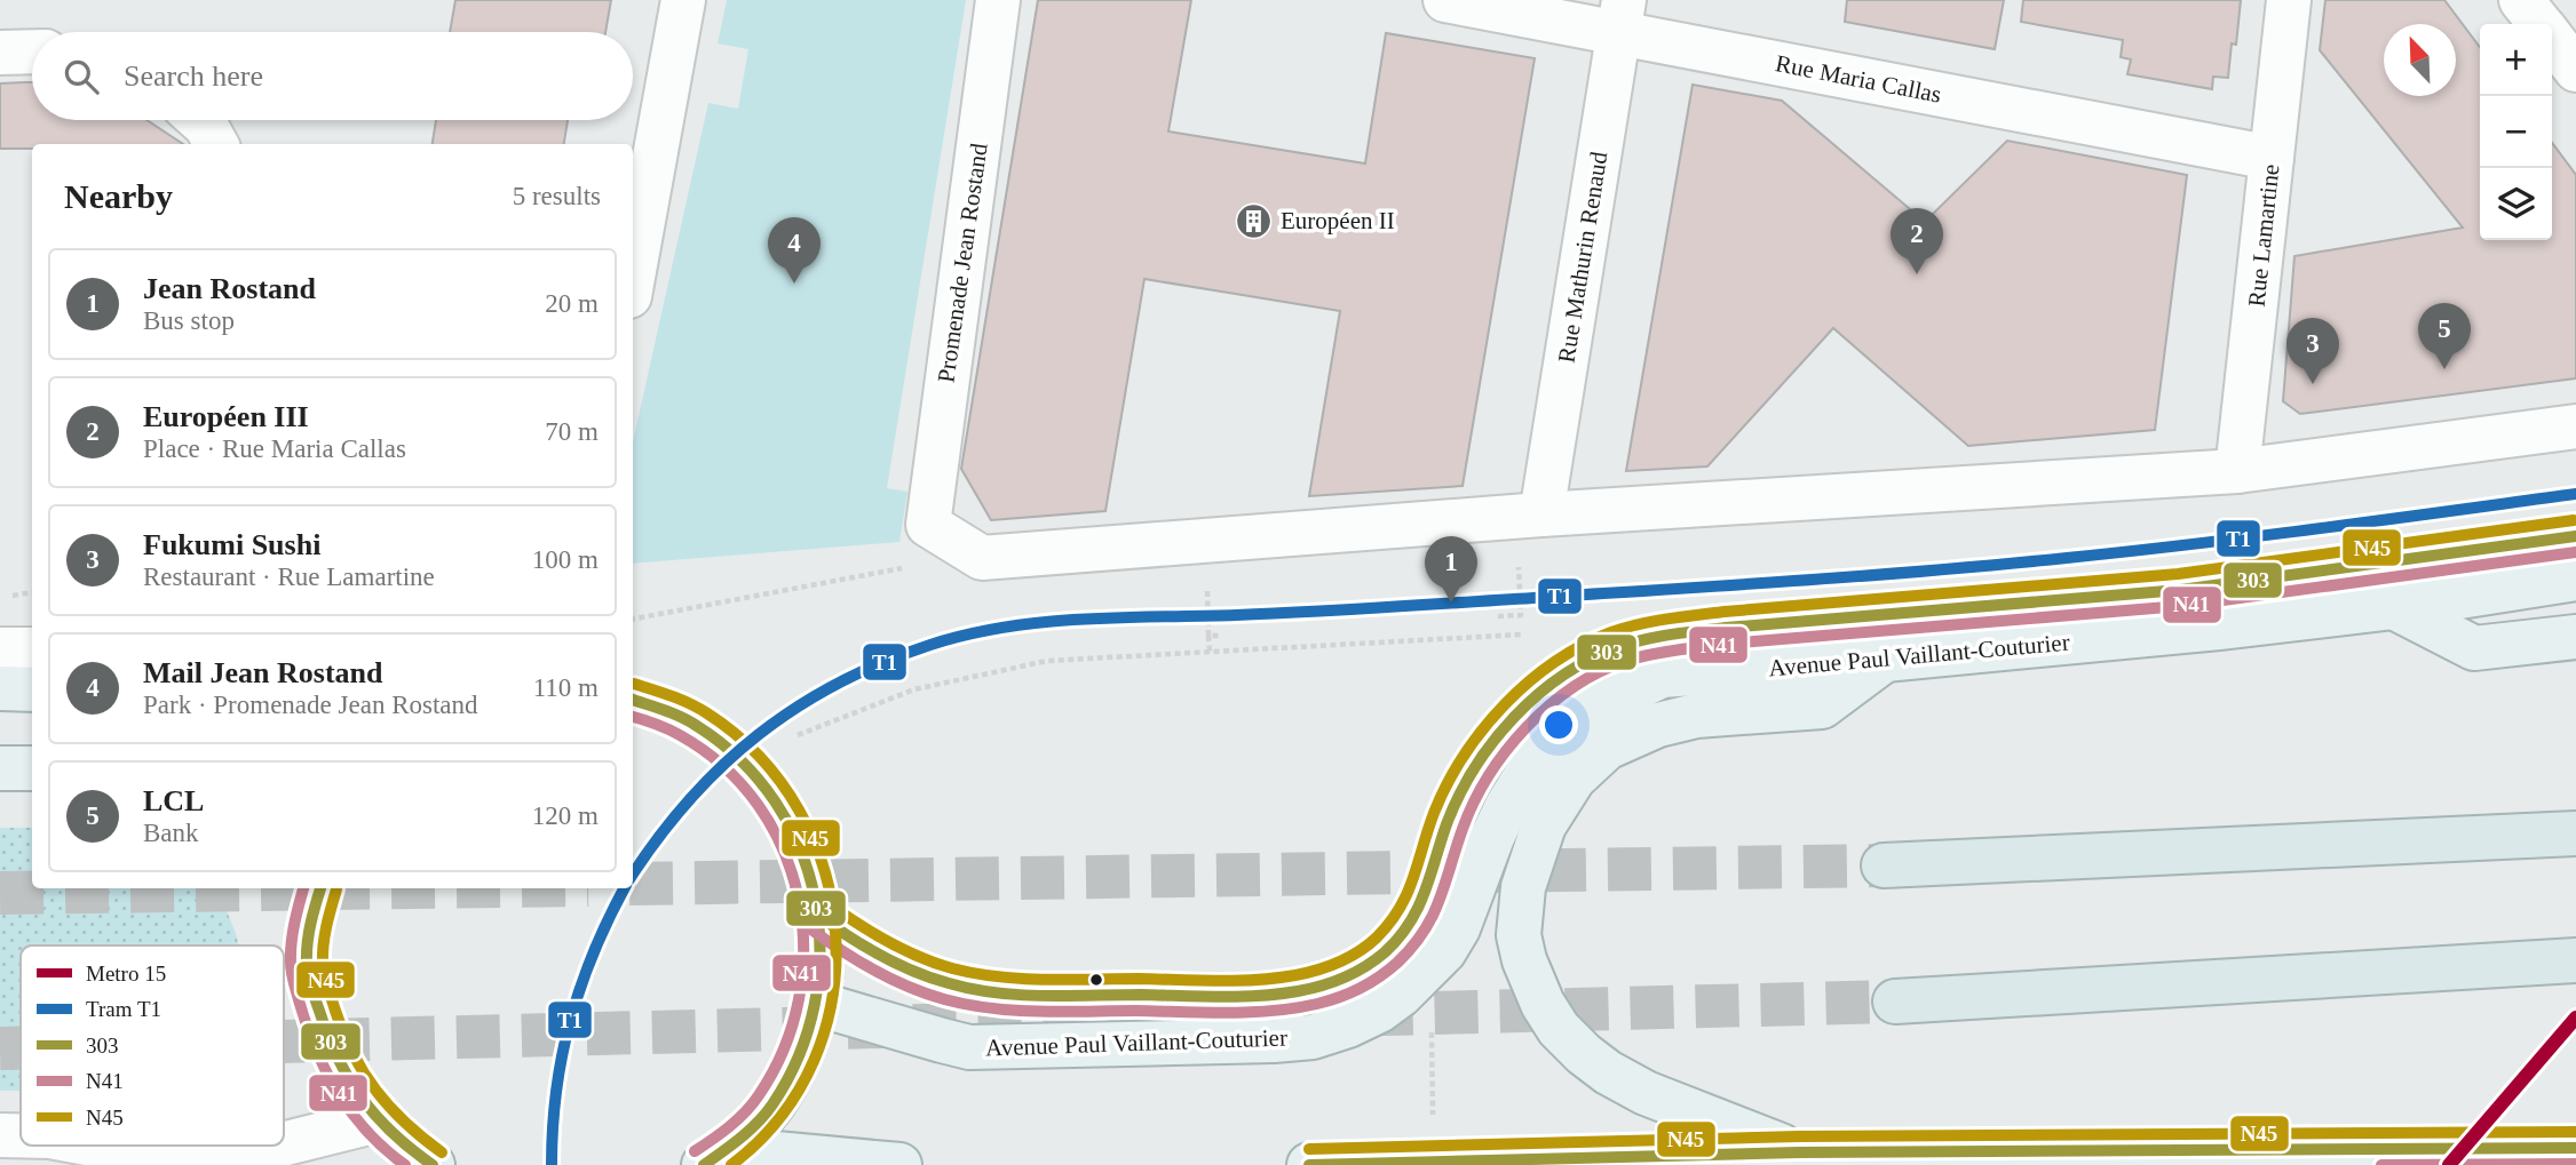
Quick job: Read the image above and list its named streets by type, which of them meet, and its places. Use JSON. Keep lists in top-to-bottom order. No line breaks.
{"streets":{"main road":["Avenue Paul Vaillant-Couturier"],"street":["Rue Maria Callas","Rue Lamartine","Rue Mathurin Renaud","Promenade Jean Rostand"]},"crossings":[["Rue Maria Callas","Rue Lamartine"],["Rue Maria Callas","Rue Mathurin Renaud"],["Rue Mathurin Renaud","Promenade Jean Rostand"]],"places":{"building":["Européen II"]},"lines":["tram line T1","transit line N45","transit line 303","transit line N41","metro line 15"],"legend":["Metro 15","Tram T1","303","N41","N45"],"north":"top left","page":{"map_buttons":["+","−"],"search":"Search here","heading":["Nearby","5 results"],"pins":["2","4","5","3","1"],"list":[{"mark":"1","name":"Jean Rostand","note":"Bus stop","value":"20 m"},{"mark":"2","name":"Européen III","note":"Place · Rue Maria Callas","value":"70 m"},{"mark":"3","name":"Fukumi Sushi","note":"Restaurant · Rue Lamartine","value":"100 m"},{"mark":"4","name":"Mail Jean Rostand","note":"Park · Promenade Jean Rostand","value":"110 m"},{"mark":"5","name":"LCL","note":"Bank","value":"120 m"}]}}
